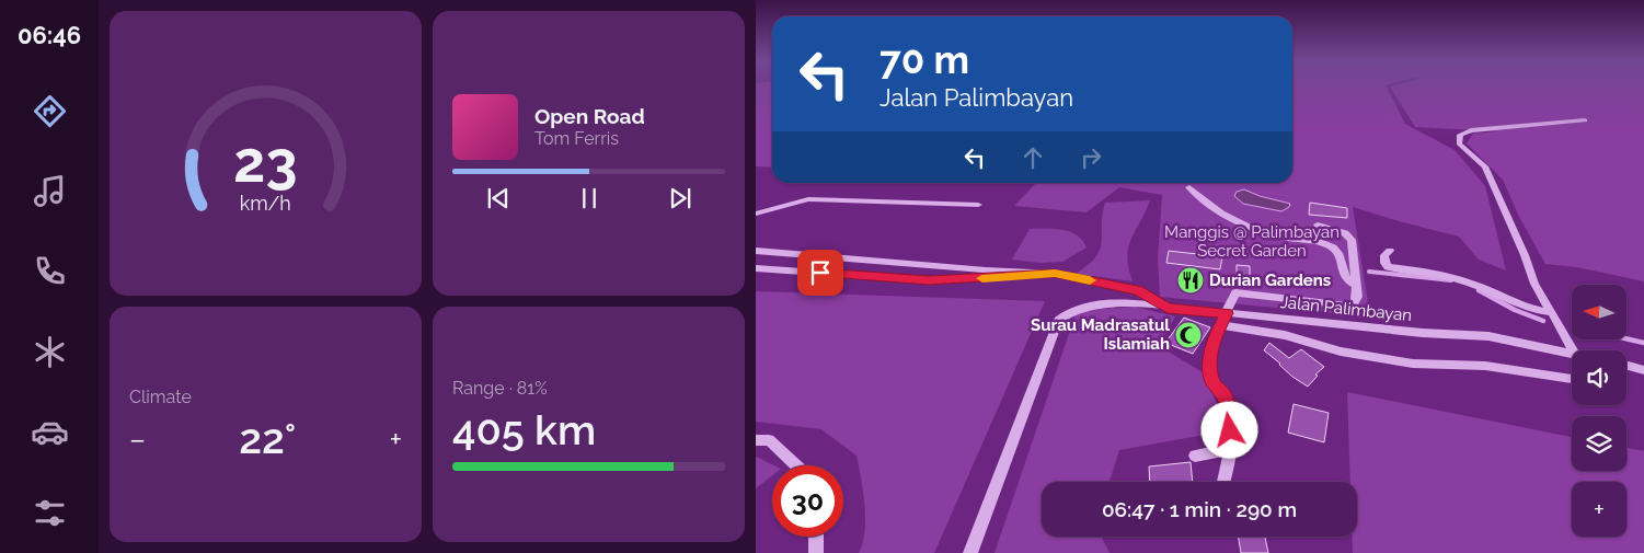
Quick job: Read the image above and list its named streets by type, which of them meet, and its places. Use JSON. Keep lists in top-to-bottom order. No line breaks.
{"streets":{"street":["Jalan Palimbayan"]},"parks":["Manggis @ Palimbayan Secret Garden"],"places":{"restaurant":["Durian Gardens"],"mosque":["Surau Madrasatul Islamiah"]},"north":"left","page":{"tabs":"06:46","turn":["70 m","Jalan Palimbayan"],"song":["Open Road","Tom Ferris"],"map_buttons":"+","tile":["Climate",["Range · 81%","405 km"]],"heat":["−","22°","+"],"limit":"30","trip":"06:47 · 1 min · 290 m","gauge":["23","km/h"]}}
